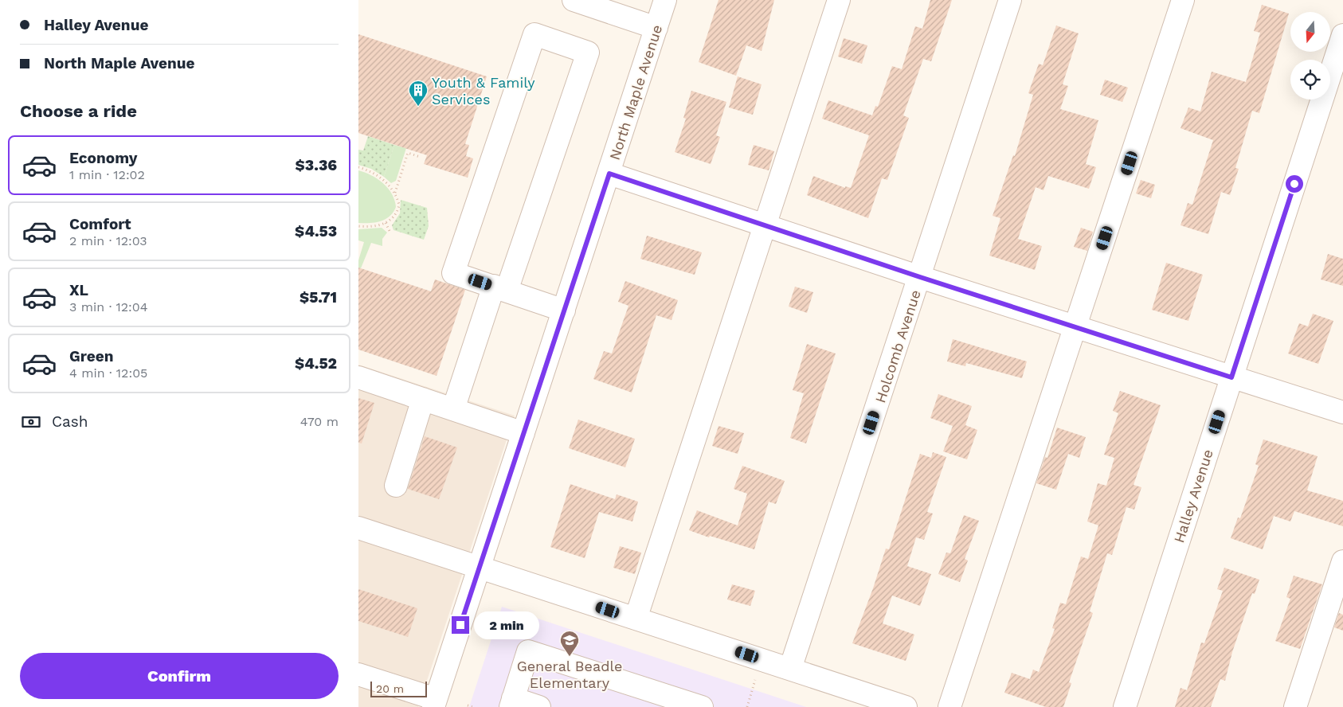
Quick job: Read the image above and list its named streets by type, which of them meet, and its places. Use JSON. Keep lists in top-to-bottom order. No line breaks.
{"streets":{"street":["North Maple Avenue","Holcomb Avenue","Halley Avenue"]},"places":{"building":["Youth & Family Services"],"school or university":["General Beadle Elementary"]},"scale_bar":"20 m","north":"bottom","page":{"banner":["Halley Avenue","North Maple Avenue"],"heading":"Choose a ride","list":[{"name":"Economy","note":"1 min · 12:02","value":"$3.36"},{"name":"Comfort","note":"2 min · 12:03","value":"$4.53"},{"name":"XL","note":"3 min · 12:04","value":"$5.71"},{"name":"Green","note":"4 min · 12:05","value":"$4.52"}],"pay":["Cash","470 m"],"bubble":"2 min","buttons":"Confirm","scale":"20 m"}}
